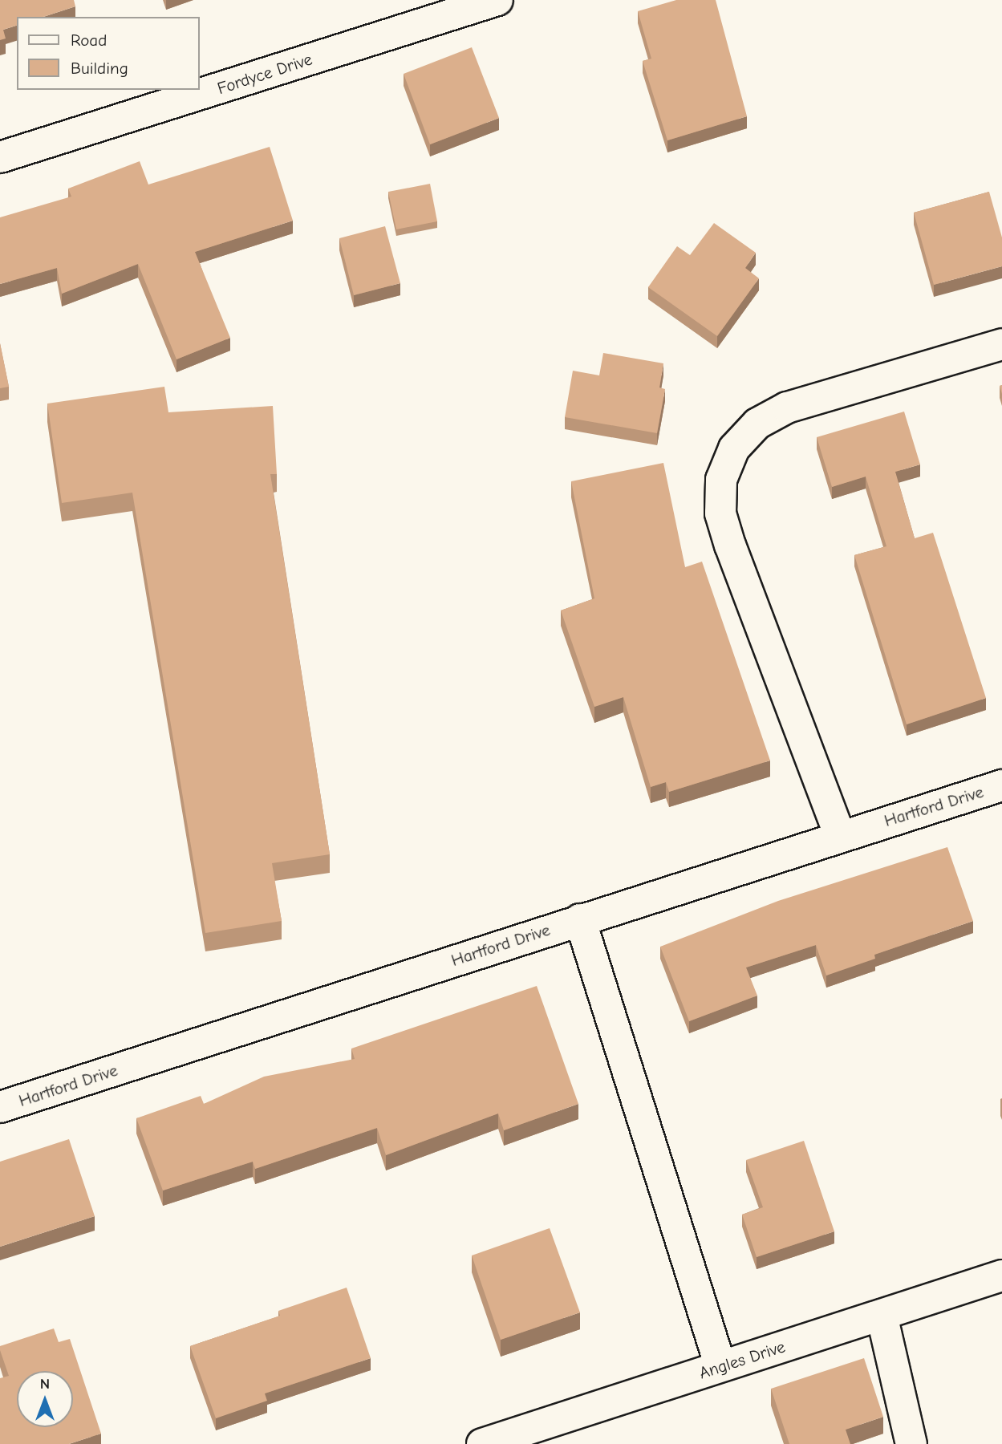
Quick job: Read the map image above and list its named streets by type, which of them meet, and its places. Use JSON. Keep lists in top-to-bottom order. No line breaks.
{"streets":{"street":["Fordyce Drive","Hartford Drive","Angles Drive"]},"legend":["Road","Building"],"north":"top"}
